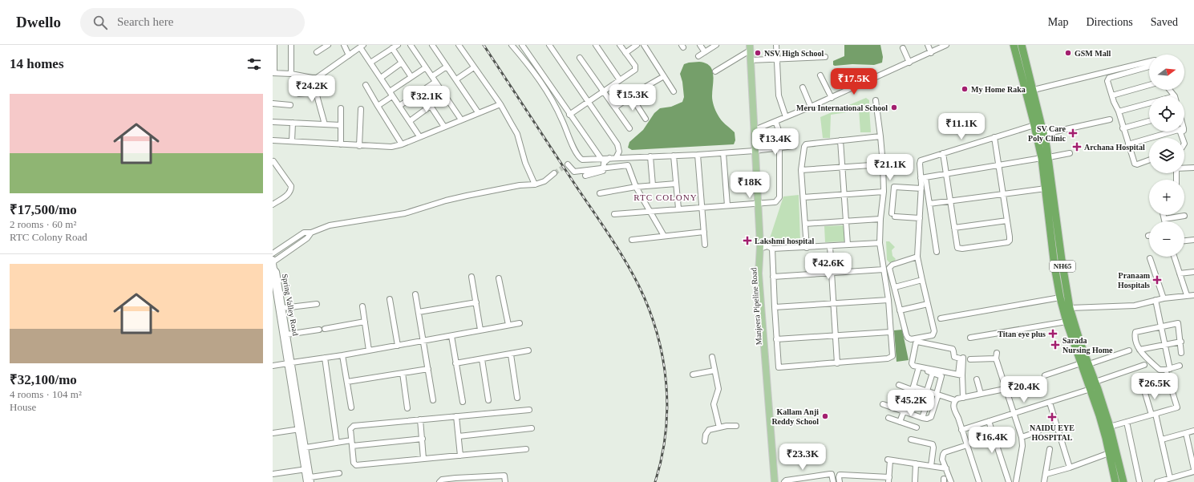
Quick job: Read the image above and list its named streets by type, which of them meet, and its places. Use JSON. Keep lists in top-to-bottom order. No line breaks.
{"streets":{"highway":["NH65"],"main road":["Manjeera Pipeline Road"],"street":["Spring Valley Road"]},"districts":["RTC COLONY"],"places":{"other":["NSV High School","GSM Mall","My Home Raka","Meru International School","Kallam Anji Reddy School"],"health":["SV Care Poly Clinic","Archana Hospital","Lakshmi hospital","Pranaam Hospitals","Titan eye plus","Sarada Nursing Home","NAIDU EYE HOSPITAL"]},"north":"right","page":{"header":"Dwello","search":"Search here","nav":["Map","Directions","Saved"],"heading":"14 homes","map_buttons":["+","−"],"price":["₹17.5K","₹24.2K","₹15.3K","₹32.1K","₹11.1K","₹13.4K","₹21.1K","₹18K","₹42.6K","₹26.5K","₹20.4K","₹45.2K","₹16.4K","₹23.3K"],"list":[{"name":"₹17,500/mo","note":"2 rooms · 60 m² · RTC Colony Road"},{"name":"₹32,100/mo","note":"4 rooms · 104 m² · House"}]}}
